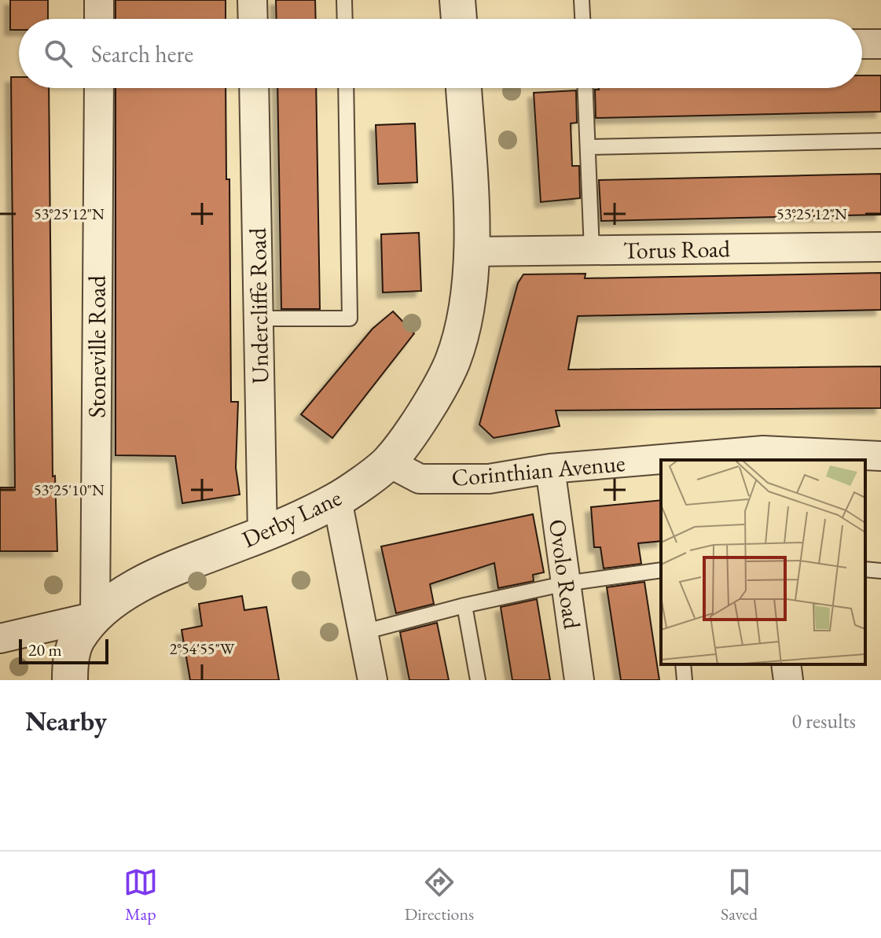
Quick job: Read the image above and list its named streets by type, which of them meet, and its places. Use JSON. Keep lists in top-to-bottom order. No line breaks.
{"streets":{"street":["Torus Road","Undercliffe Road","Stoneville Road","Corinthian Avenue","Derby Lane","Ovolo Road"]},"crossings":[["Torus Road","Derby Lane"],["Undercliffe Road","Derby Lane"],["Stoneville Road","Derby Lane"],["Corinthian Avenue","Derby Lane"],["Corinthian Avenue","Ovolo Road"]],"scale_bar":"20 m","page":{"search":"Search here","scale":"20 m","heading":["Nearby","0 results"],"nav":["Map","Directions","Saved"]},"coordinates":["53°25'12\"N","53°25'10\"N","2°54'55\"W"]}
